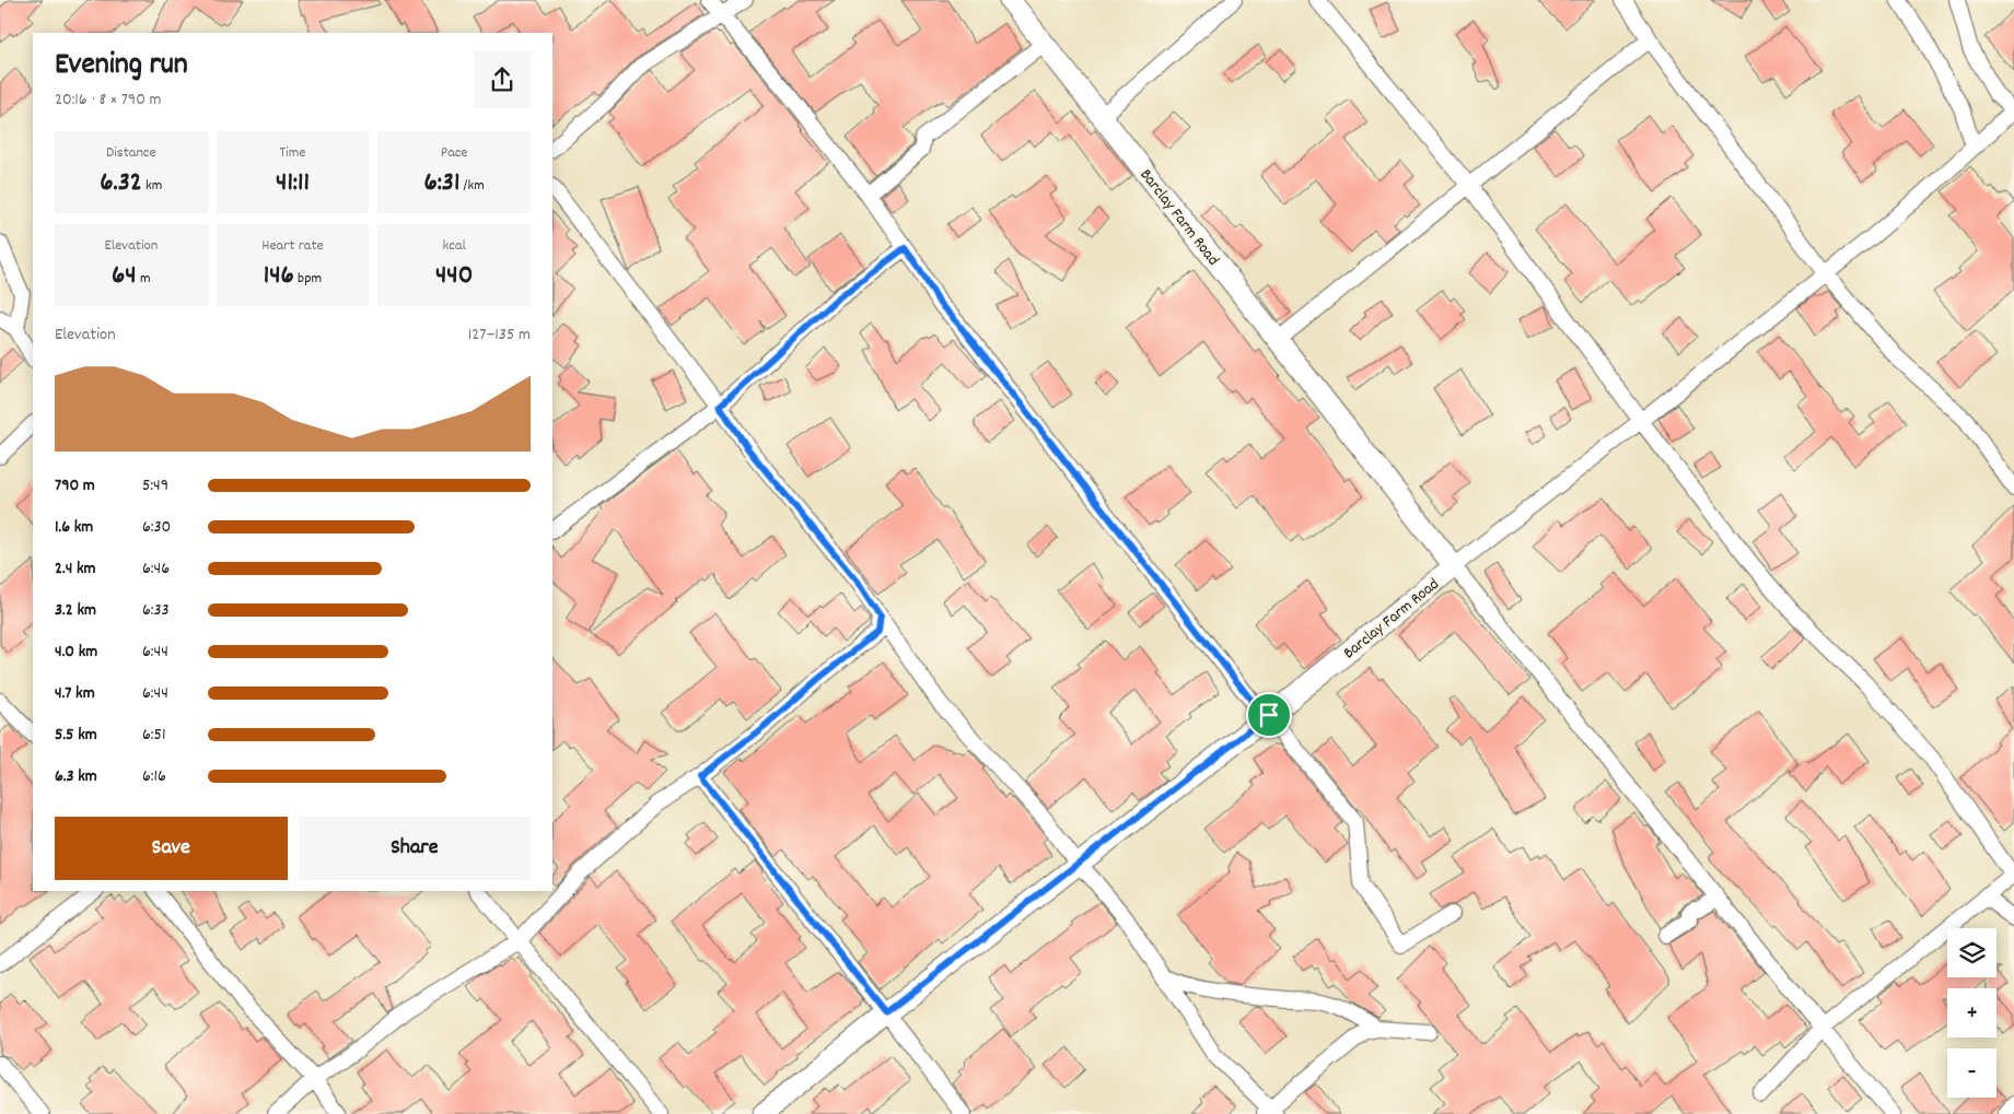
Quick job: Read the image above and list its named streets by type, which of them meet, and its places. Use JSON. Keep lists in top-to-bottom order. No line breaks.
{"streets":{"street":["Barclay Farm Road"]},"page":{"heading":["Evening run","20:16 · 8 × 790 m"],"stats":[["Distance","6.32 km"],["Time","41:11"],["Pace","6:31 /km"],["Elevation","64 m"],["Heart rate","146 bpm"],["kcal","440"]],"chart":["Elevation","127–135 m"],"list":[{"name":"790 m","note":"5:49"},{"name":"1.6 km","note":"6:30"},{"name":"2.4 km","note":"6:46"},{"name":"3.2 km","note":"6:33"},{"name":"4.0 km","note":"6:44"},{"name":"4.7 km","note":"6:44"},{"name":"5.5 km","note":"6:51"},{"name":"6.3 km","note":"6:16"}],"buttons":["Save","Share"],"map_buttons":["+","−"]}}
